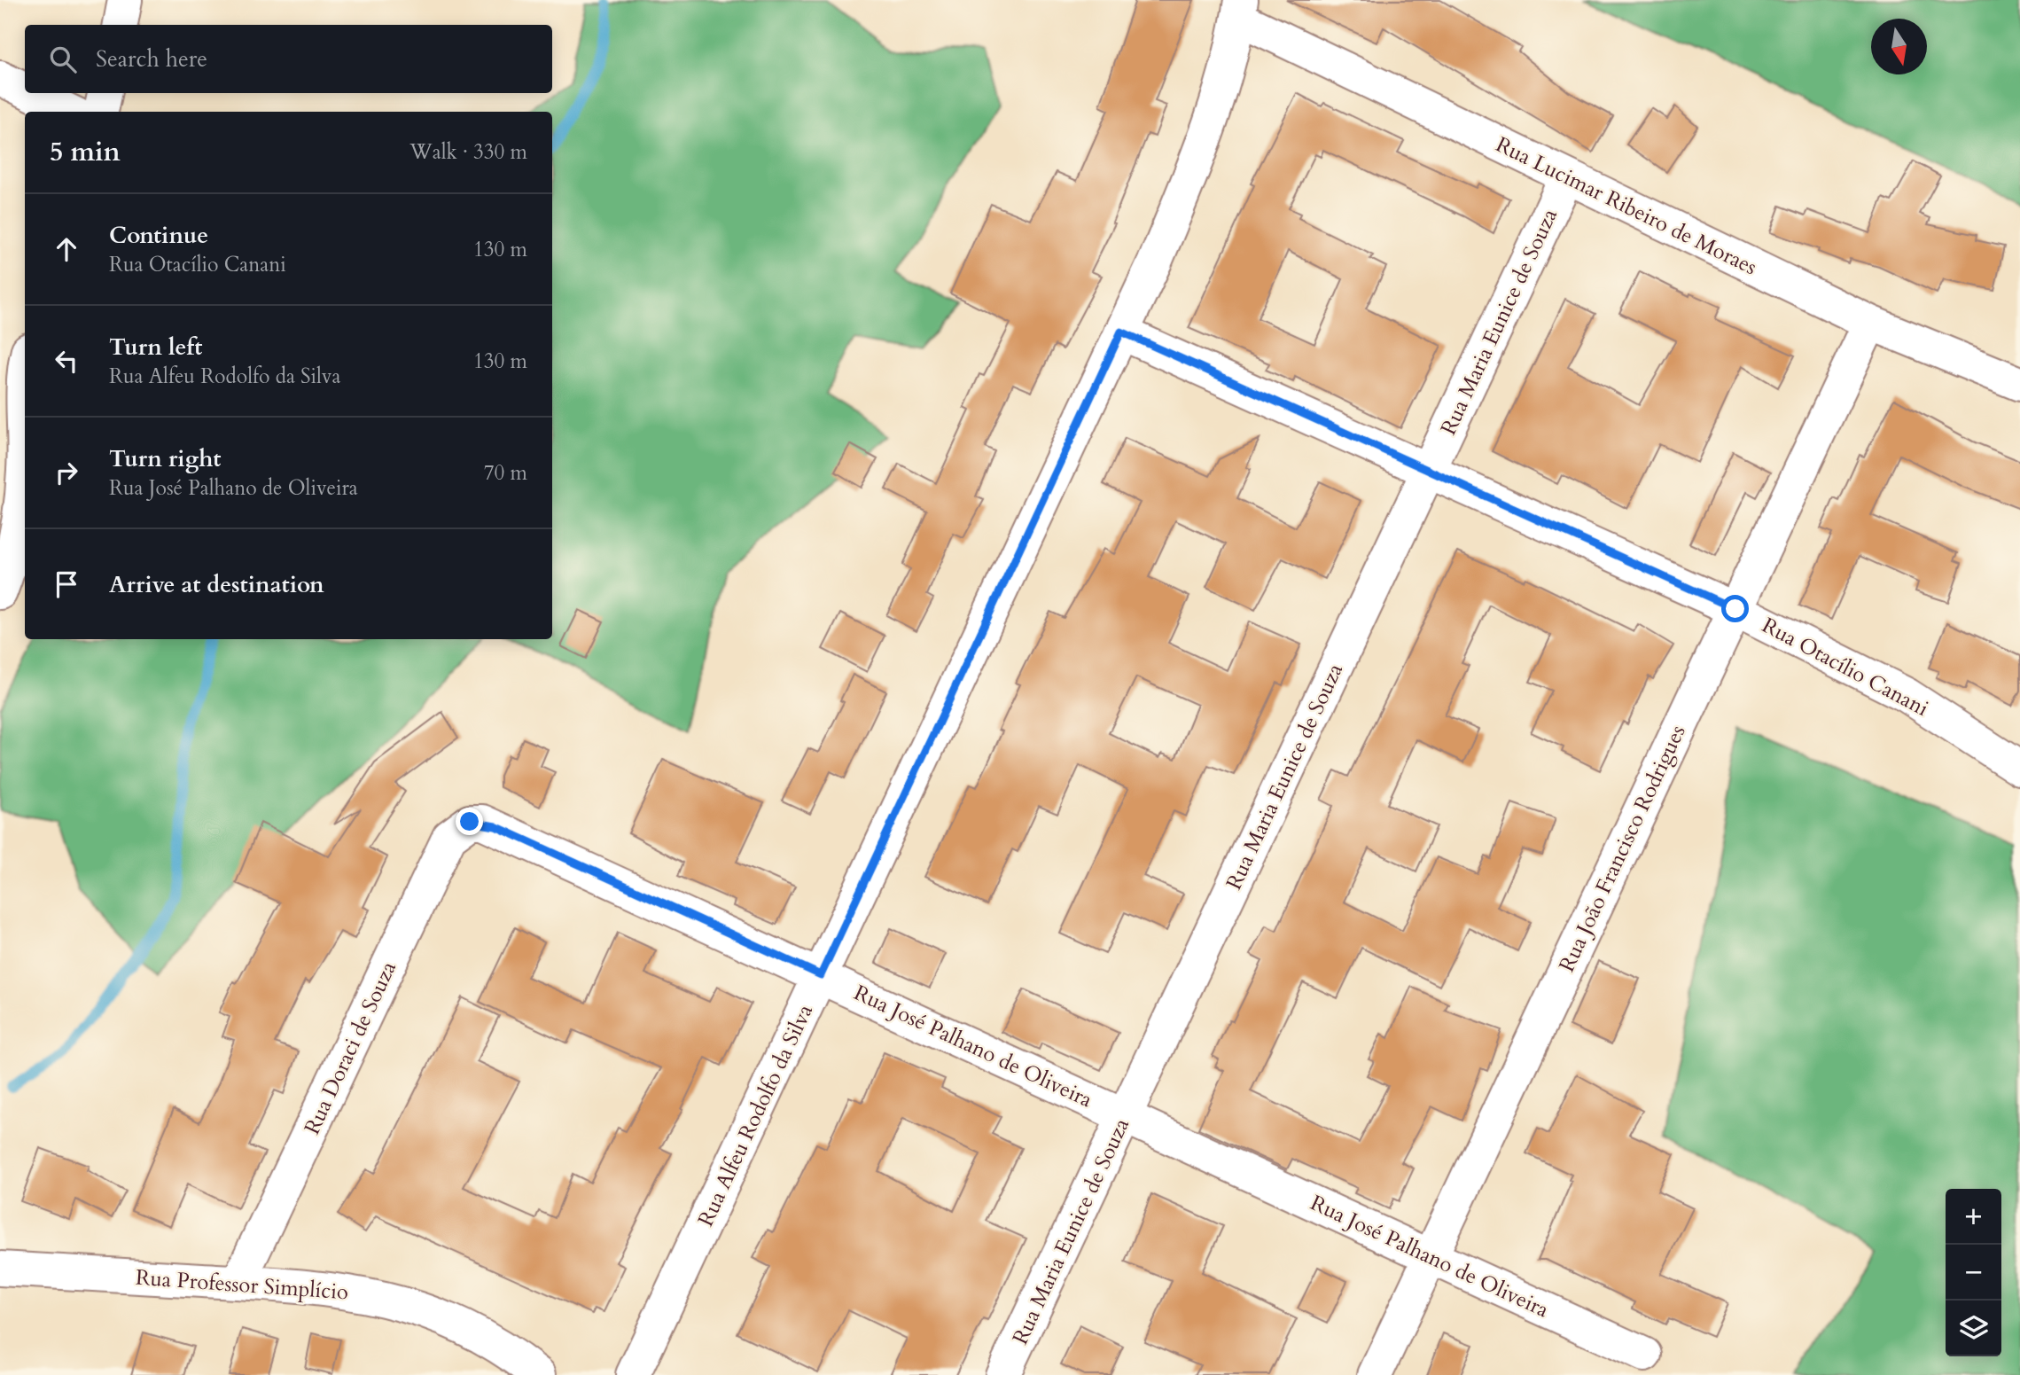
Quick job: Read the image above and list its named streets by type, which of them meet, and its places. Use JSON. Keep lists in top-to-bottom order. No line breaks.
{"streets":{"street":["Rua Lucimar Ribeiro de Moraes","Rua Maria Eunice de Souza","Rua Otacílio Canani","Rua João Francisco Rodrigues","Rua José Palhano de Oliveira","Rua Doraci de Souza","Rua Alfeu Rodolfo da Silva","Rua Professor Simplício"]},"crossings":[["Rua Lucimar Ribeiro de Moraes","Rua Maria Eunice de Souza"],["Rua Lucimar Ribeiro de Moraes","Rua João Francisco Rodrigues"],["Rua Lucimar Ribeiro de Moraes","Rua Alfeu Rodolfo da Silva"],["Rua Maria Eunice de Souza","Rua Otacílio Canani"],["Rua Maria Eunice de Souza","Rua José Palhano de Oliveira"],["Rua Otacílio Canani","Rua João Francisco Rodrigues"],["Rua Otacílio Canani","Rua Alfeu Rodolfo da Silva"],["Rua João Francisco Rodrigues","Rua José Palhano de Oliveira"],["Rua José Palhano de Oliveira","Rua Doraci de Souza"],["Rua José Palhano de Oliveira","Rua Alfeu Rodolfo da Silva"],["Rua Doraci de Souza","Rua Professor Simplício"]],"north":"bottom","page":{"search":"Search here","heading":["5 min","Walk · 330 m"],"list":[["Continue","Rua Otacílio Canani","130 m"],["Turn left","Rua Alfeu Rodolfo da Silva","130 m"],["Turn right","Rua José Palhano de Oliveira","70 m"],"Arrive at destination"],"map_buttons":["+","−"]}}
